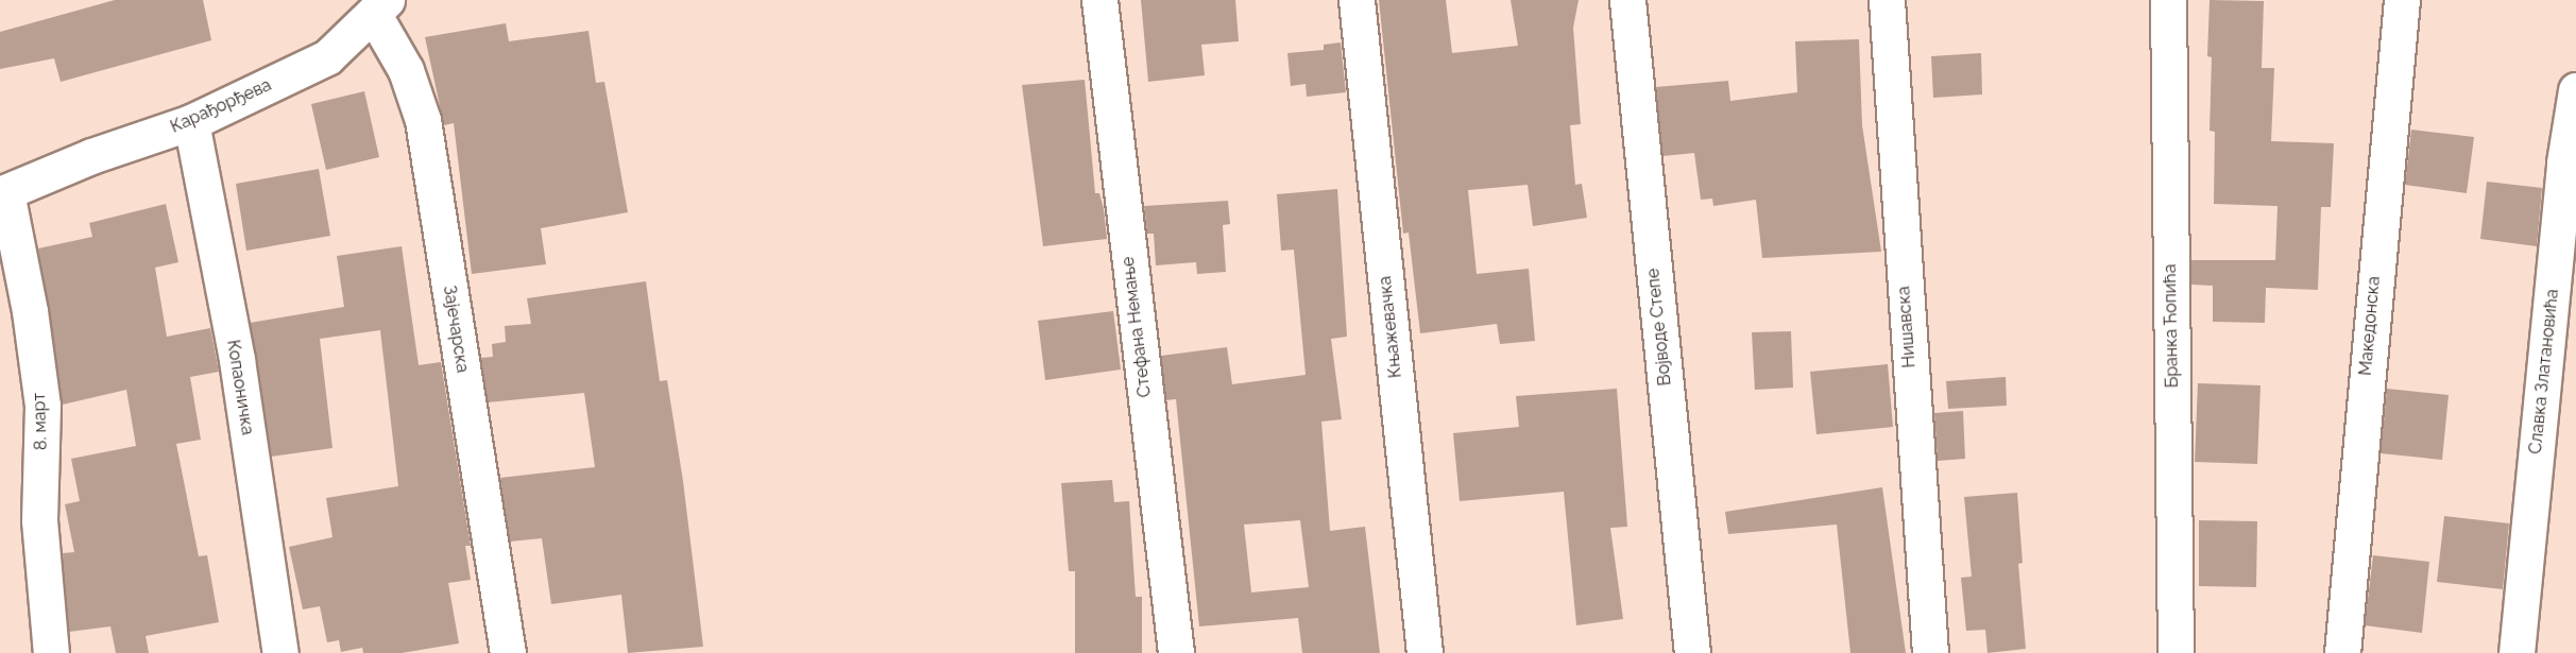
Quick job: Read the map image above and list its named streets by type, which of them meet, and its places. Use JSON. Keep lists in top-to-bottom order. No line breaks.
{"streets":{"street":["Карађорђева","Бранка Ћопића","Македонска","Стефана Немање","Књажевачка","Војводе Степе","Нишавска","Зајечарска","Славка Златановића","Копаоничка","8. март"]},"crossings":[["Карађорђева","Зајечарска"],["Карађорђева","Копаоничка"],["Карађорђева","8. март"]]}
